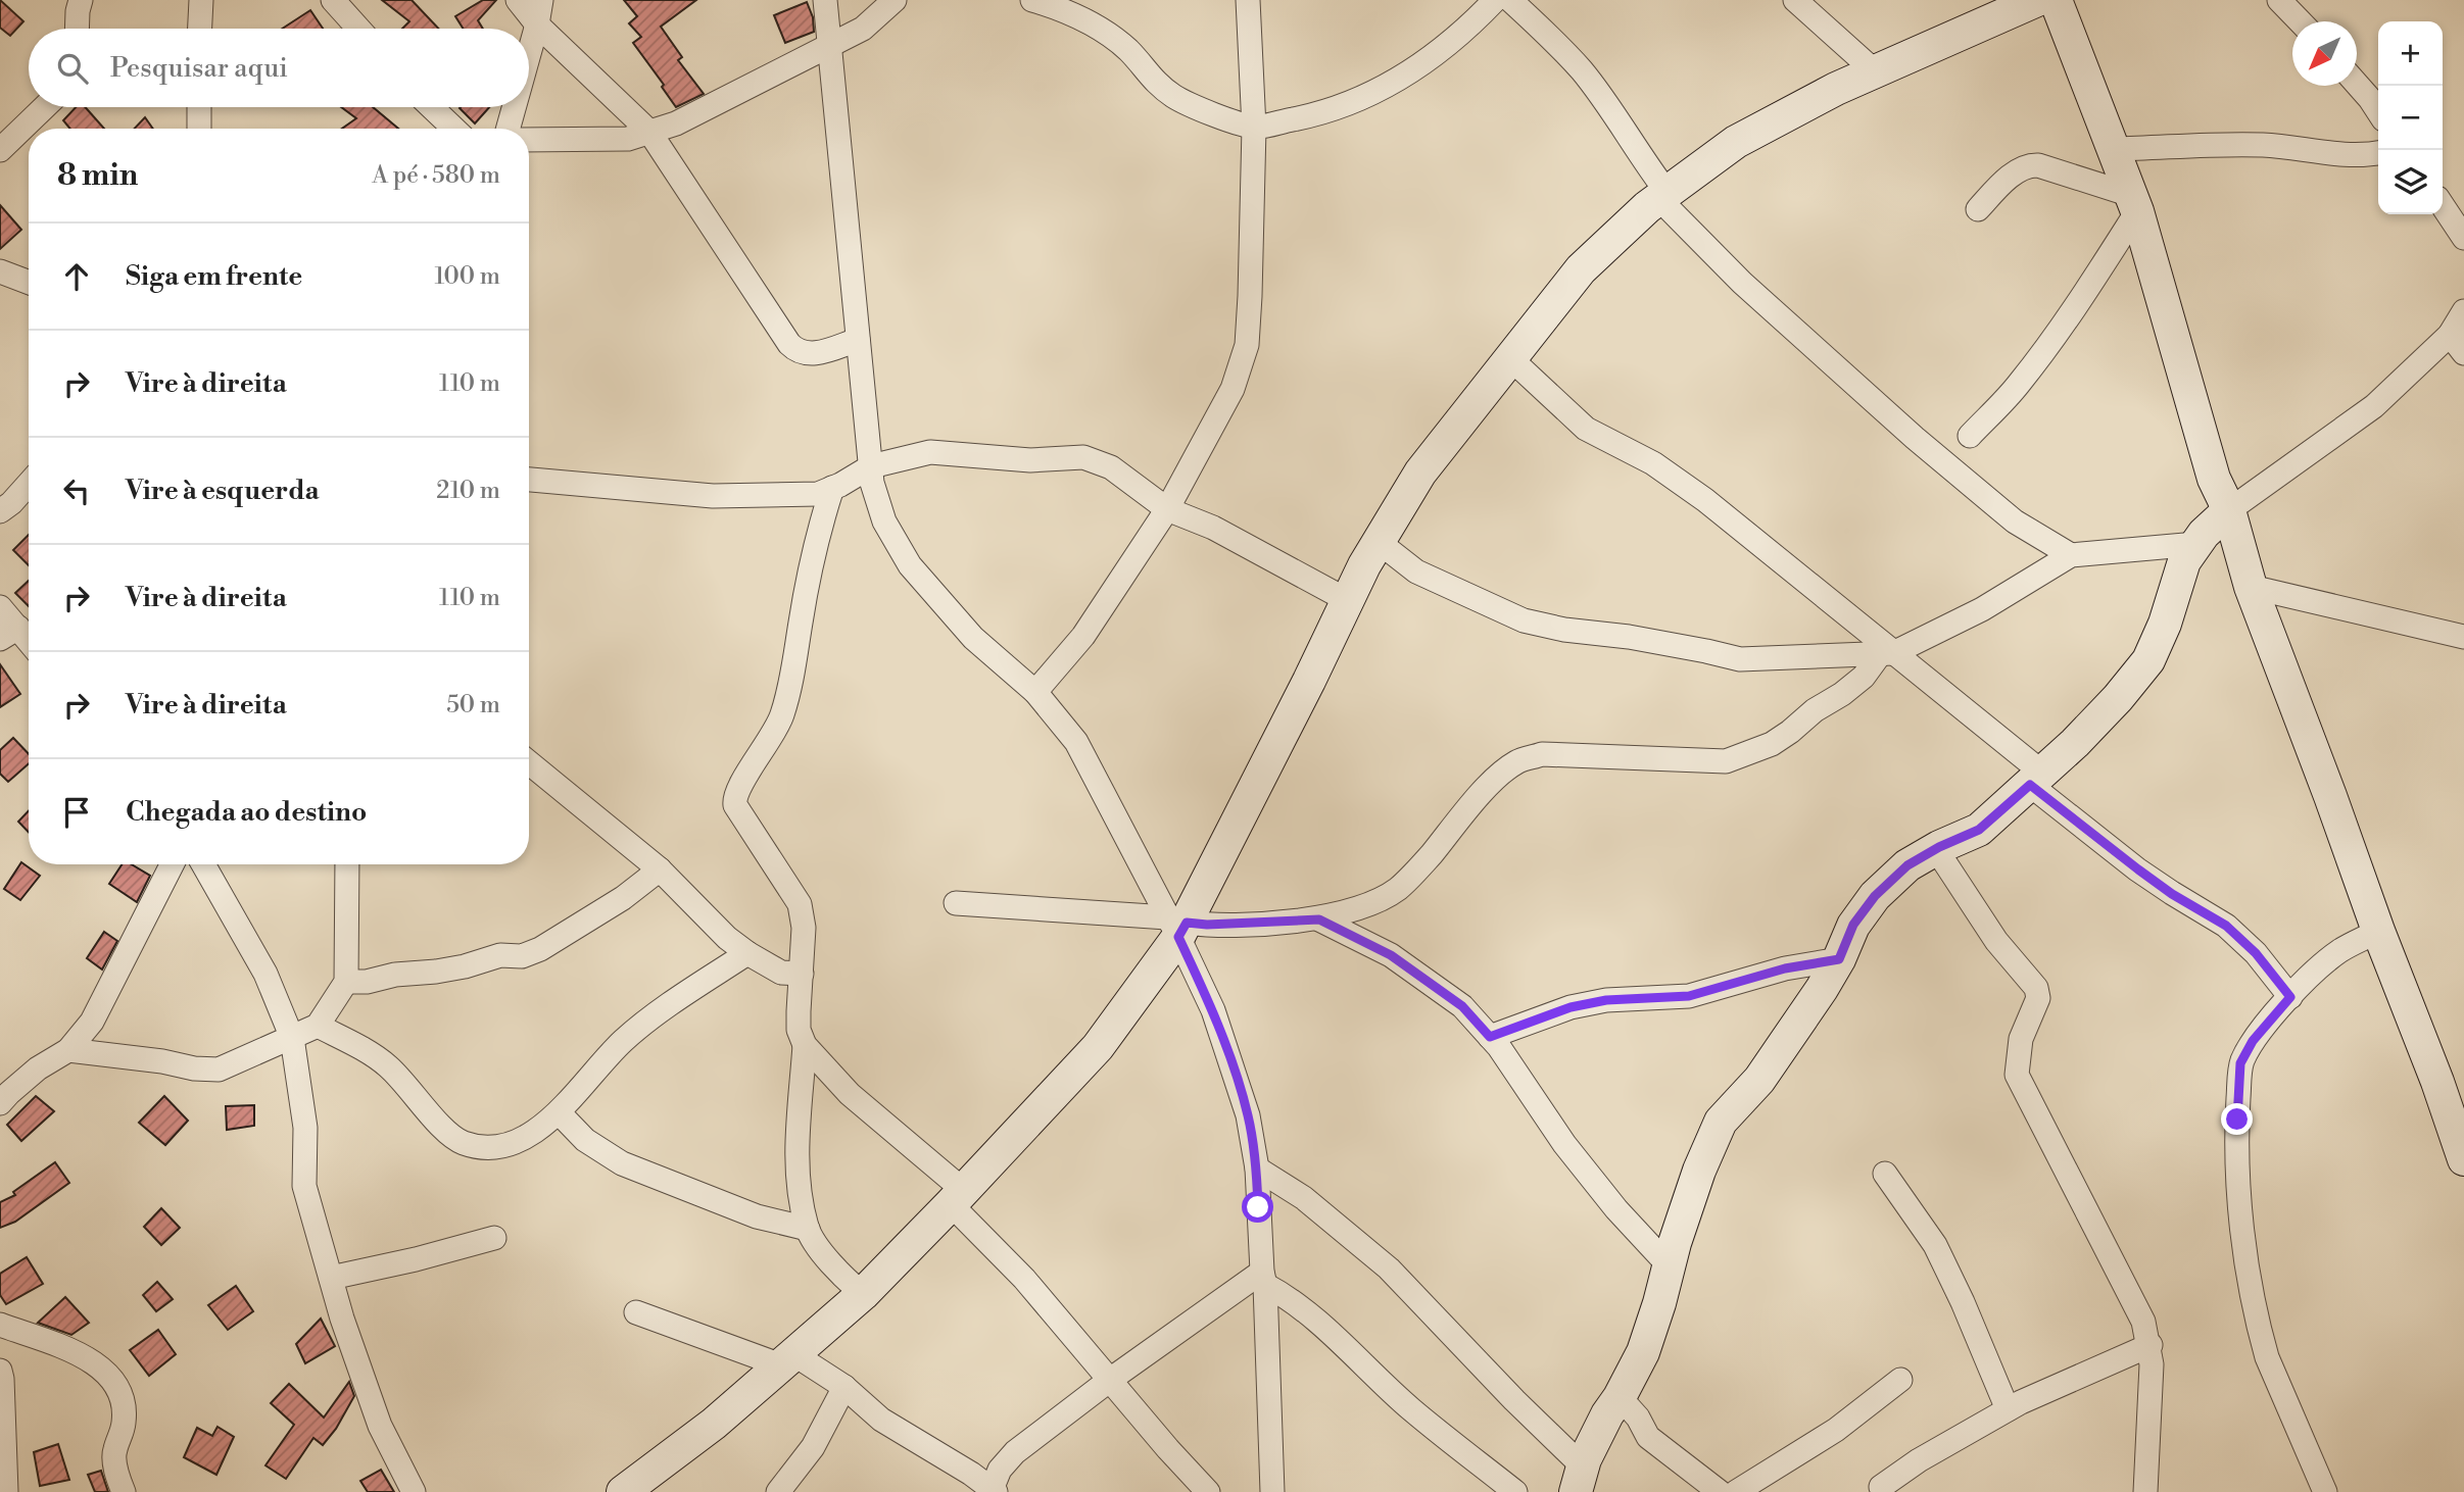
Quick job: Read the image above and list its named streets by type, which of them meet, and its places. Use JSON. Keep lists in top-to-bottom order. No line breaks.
{"north":"bottom left","page":{"map_buttons":["+","−"],"search":"Pesquisar aqui","heading":["8 min","A pé · 580 m"],"list":[["Siga em frente","100 m"],["Vire à direita","110 m"],["Vire à esquerda","210 m"],["Vire à direita","110 m"],["Vire à direita","50 m"],"Chegada ao destino"]}}
